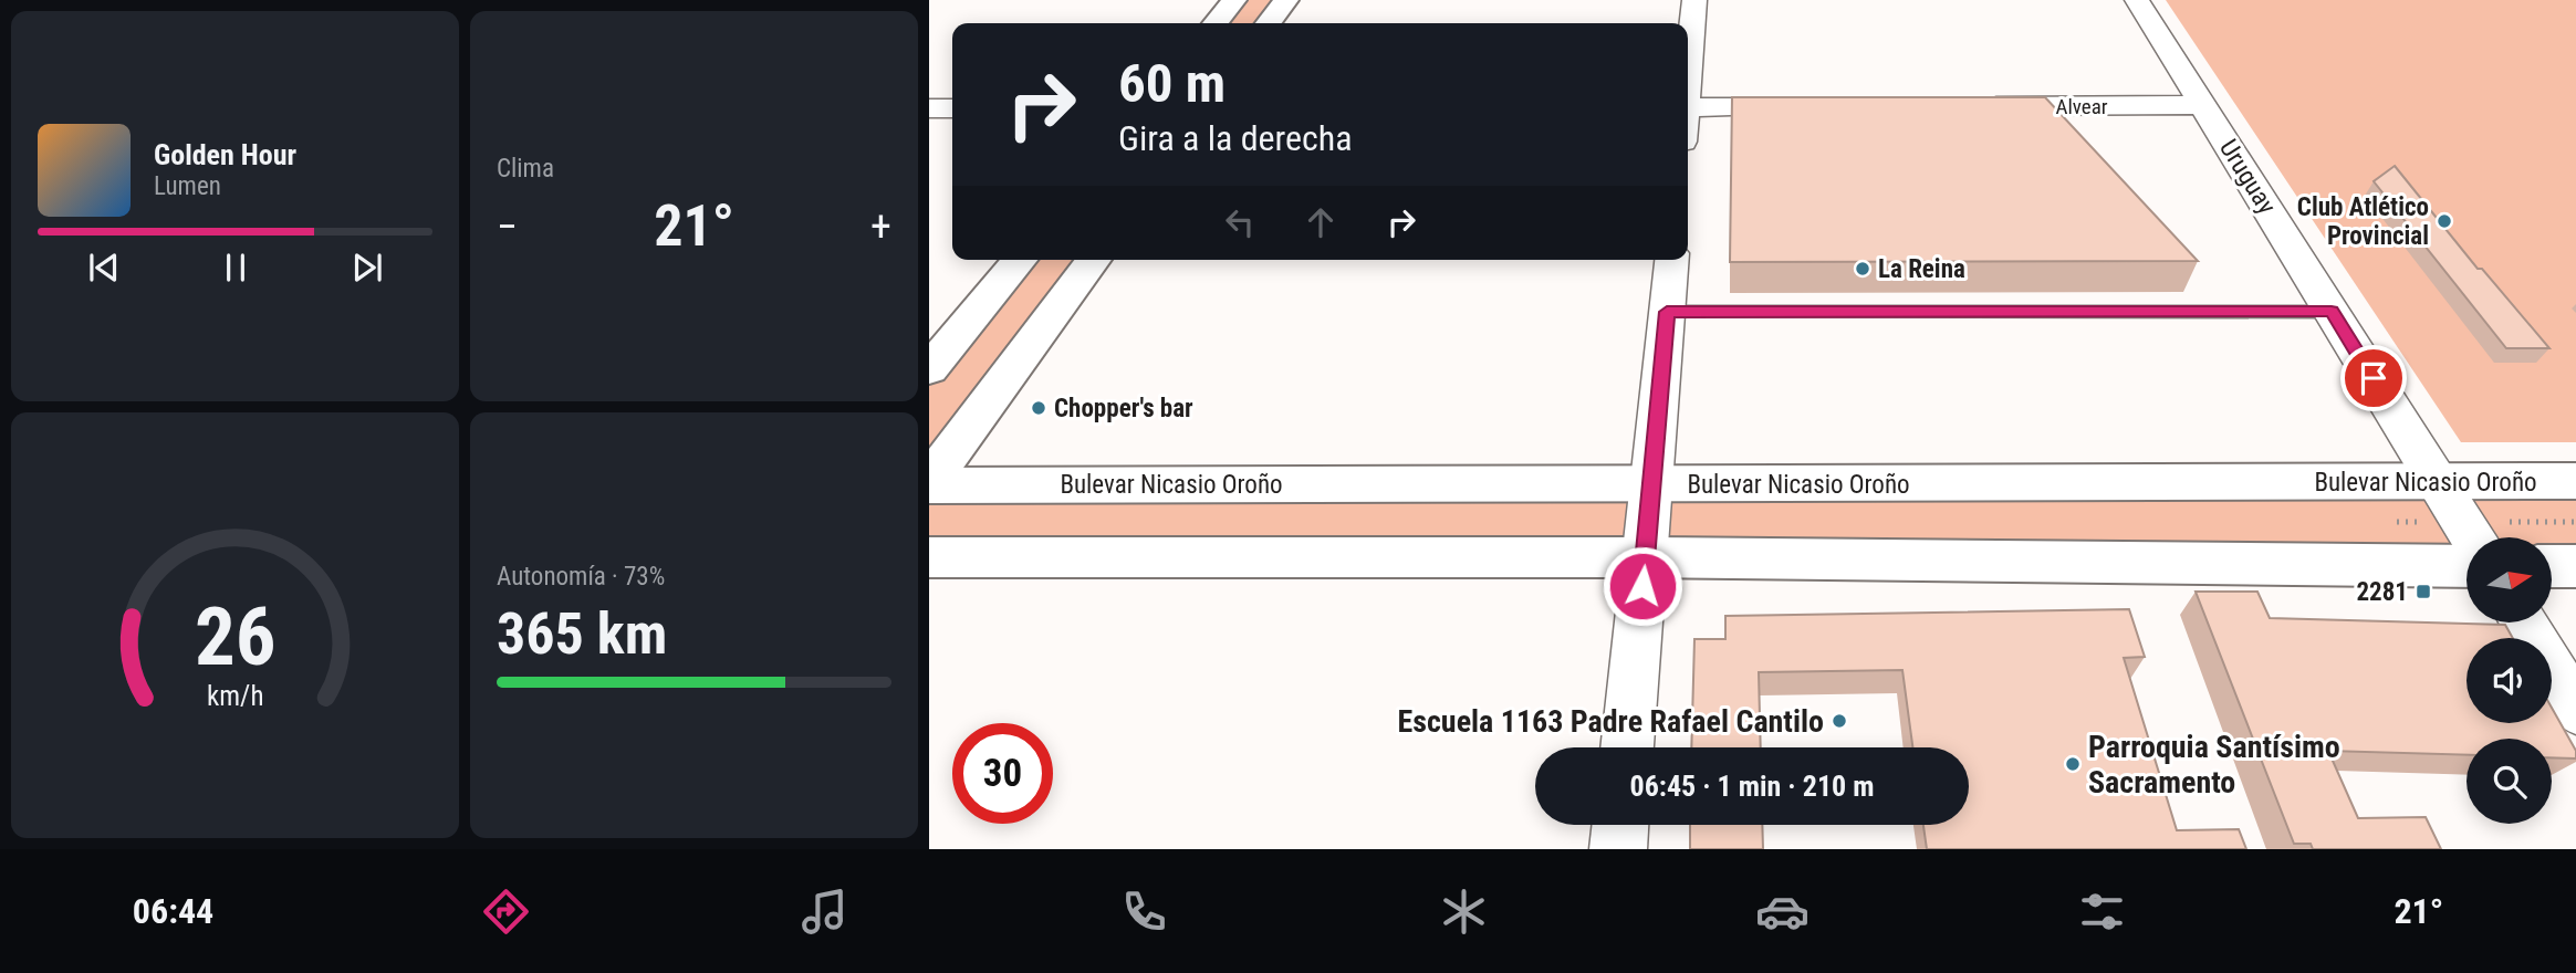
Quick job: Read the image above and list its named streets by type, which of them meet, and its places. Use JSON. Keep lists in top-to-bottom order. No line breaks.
{"streets":{"main road":["Bulevar Nicasio Oroño"],"street":["Alvear","Uruguay"]},"crossings":[["Alvear","Uruguay"],["Uruguay","Bulevar Nicasio Oroño"]],"places":{"other":["Club Atlético Provincial","La Reina","Chopper's bar","Escuela 1163 Padre Rafael Cantilo","Parroquia Santísimo Sacramento"],"transit":["2281"]},"north":"right","page":{"tile":["Clima",["Autonomía · 73%","365 km"]],"turn":["60 m","Gira a la derecha"],"song":["Golden Hour","Lumen"],"heat":["−","21°","+"],"limit":"30","trip":"06:45 · 1 min · 210 m","tabs":["06:44","21°"],"gauge":["26","km/h"]}}
